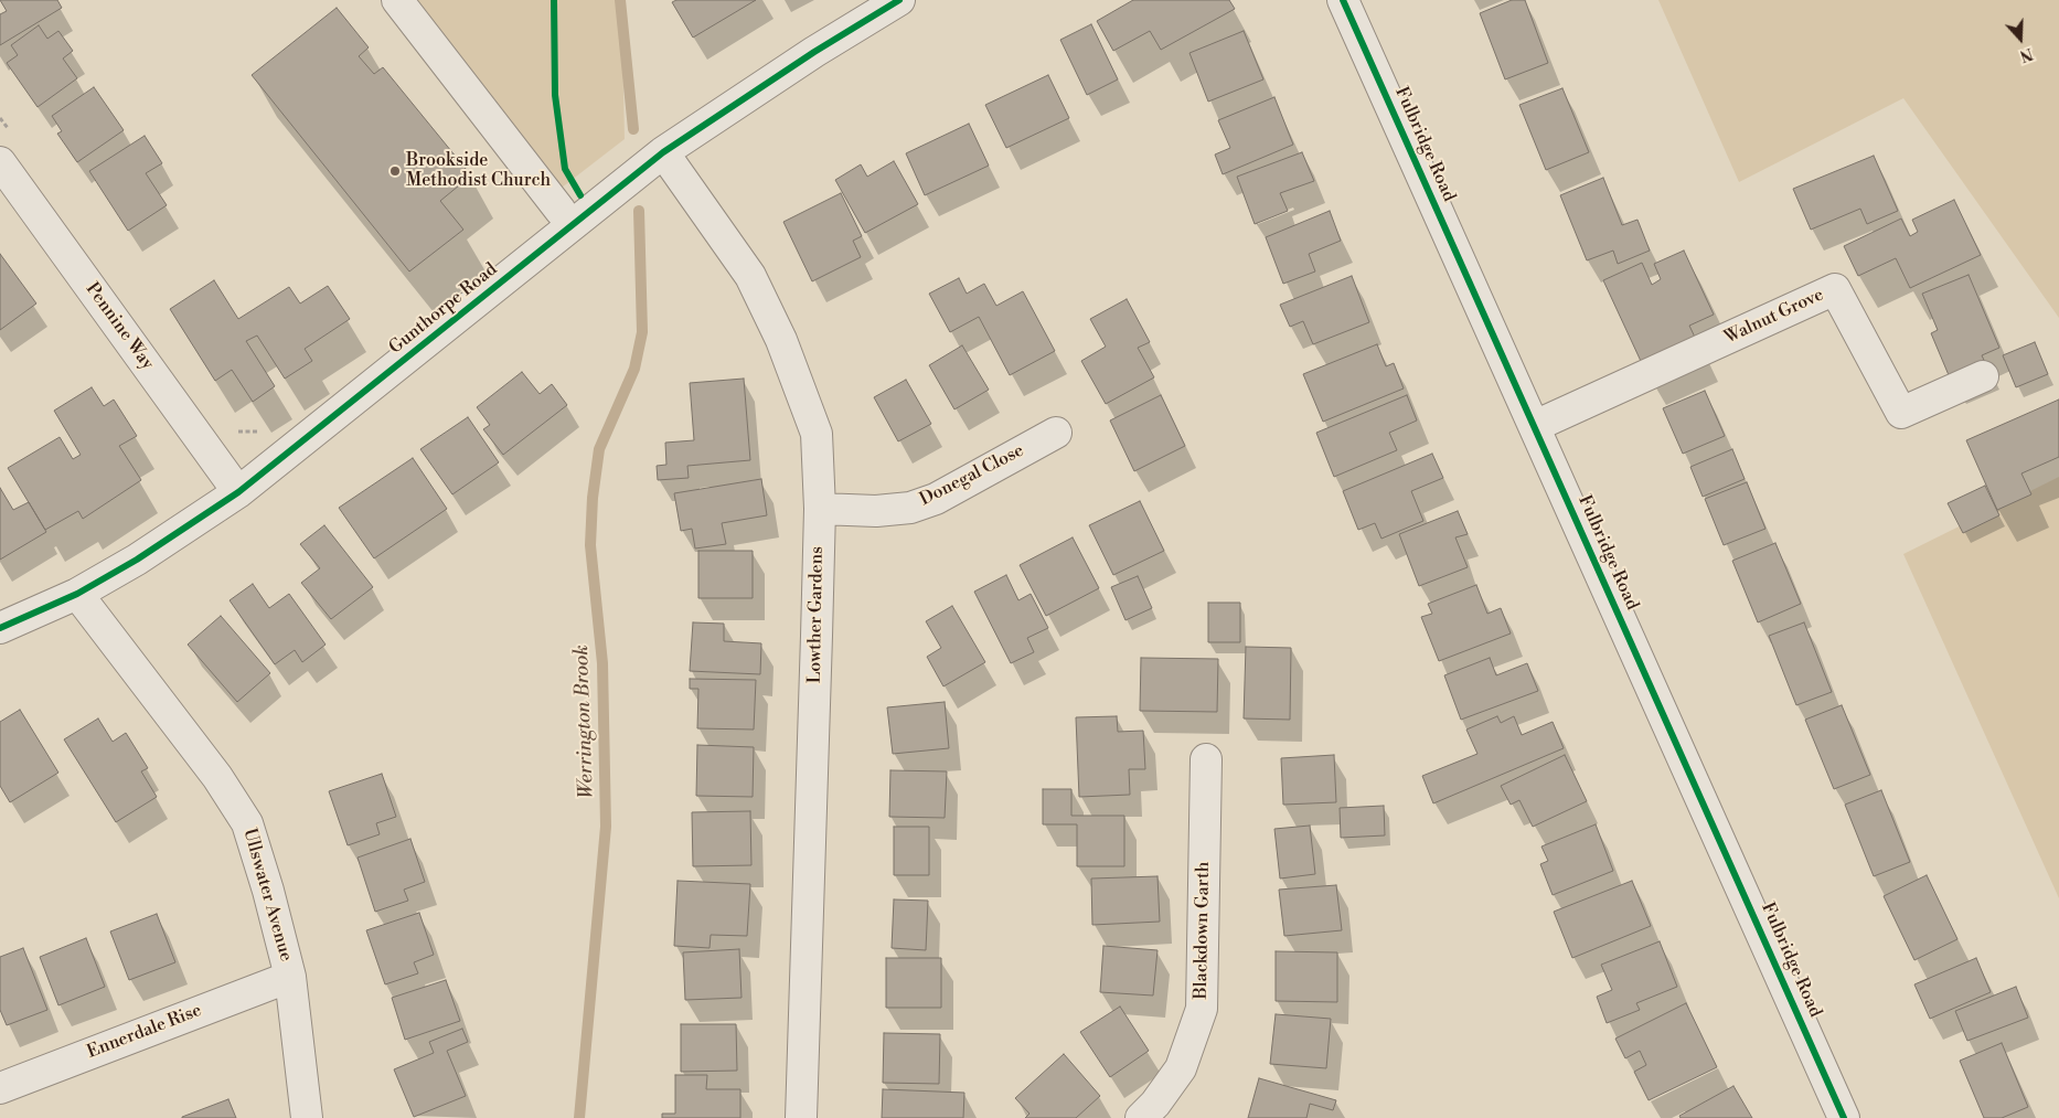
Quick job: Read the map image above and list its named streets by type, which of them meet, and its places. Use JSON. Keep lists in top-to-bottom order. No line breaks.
{"streets":{"street":["Fulbridge Road","Gunthorpe Road","Walnut Grove","Pennine Way","Donegal Close","Lowther Gardens","Ullswater Avenue","Blackdown Garth","Ennerdale Rise"]},"crossings":[["Fulbridge Road","Walnut Grove"],["Gunthorpe Road","Pennine Way"],["Gunthorpe Road","Lowther Gardens"],["Gunthorpe Road","Ullswater Avenue"],["Donegal Close","Lowther Gardens"],["Ullswater Avenue","Ennerdale Rise"]],"water":["Werrington Brook"],"places":["Brookside Methodist Church"],"north":"bottom"}
